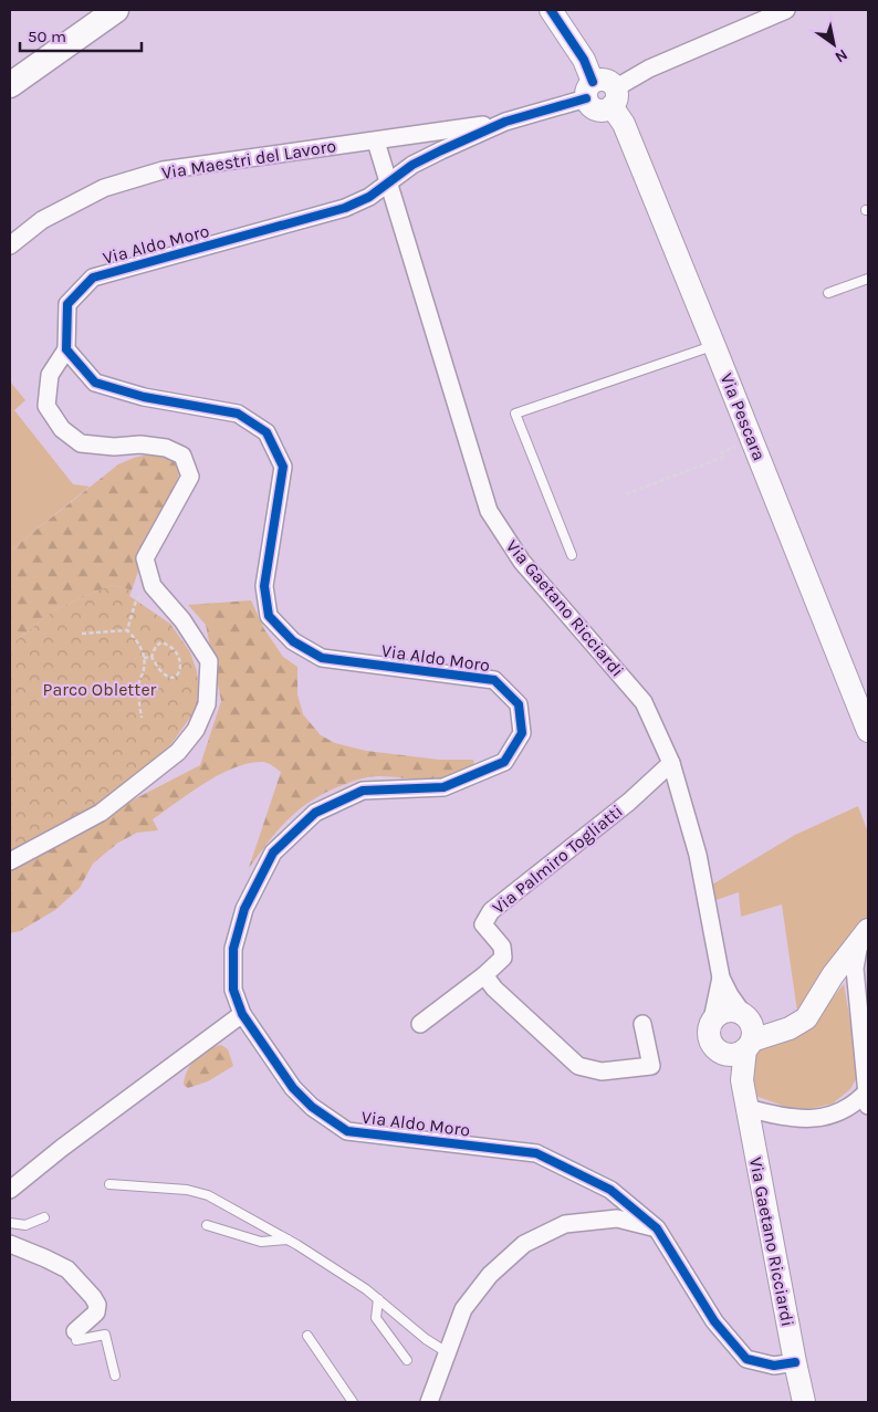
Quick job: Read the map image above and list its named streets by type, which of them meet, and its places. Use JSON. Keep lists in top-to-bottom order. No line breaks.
{"streets":{"street":["Via Maestri del Lavoro","Via Aldo Moro","Via Pescara","Via Gaetano Ricciardi","Via Palmiro Togliatti"]},"crossings":[["Via Maestri del Lavoro","Via Aldo Moro"],["Via Maestri del Lavoro","Via Gaetano Ricciardi"],["Via Aldo Moro","Via Gaetano Ricciardi"],["Via Gaetano Ricciardi","Via Palmiro Togliatti"]],"parks":["Parco Obletter"],"scale_bar":"50 m","north":"bottom right"}
